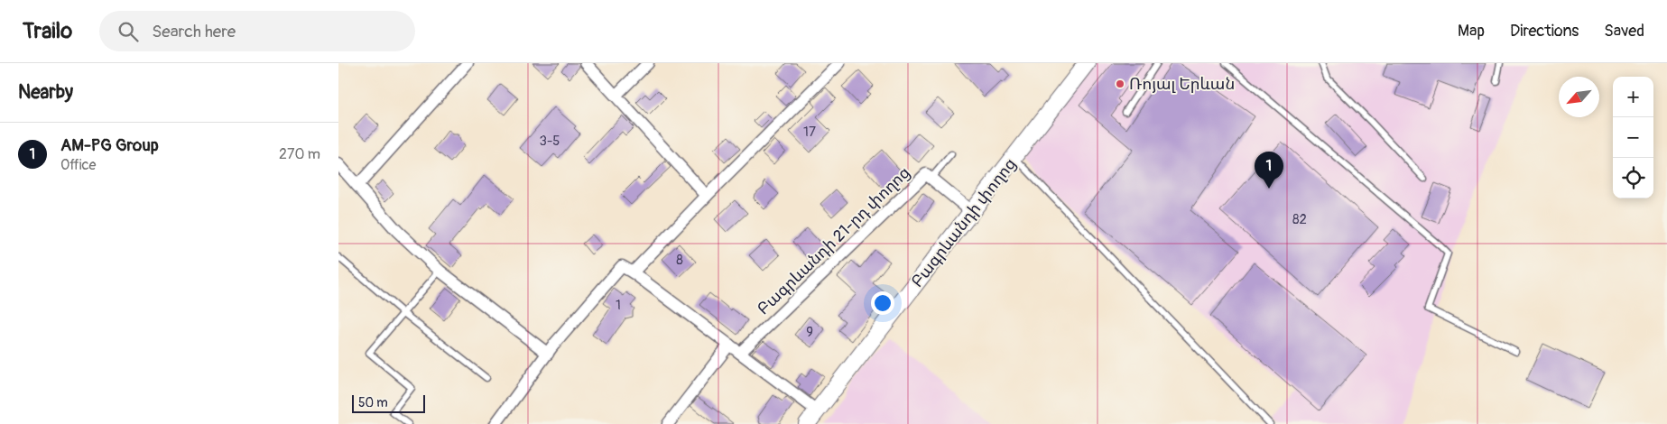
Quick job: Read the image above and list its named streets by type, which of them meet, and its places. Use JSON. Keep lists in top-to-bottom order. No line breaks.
{"streets":{"main road":["Բագրևանդի փողոց"],"street":["Բագրևանդի 21-րդ փողոց"]},"crossings":[["Բագրևանդի փողոց","Բագրևանդի 21-րդ փողոց"]],"places":["Ռոյալ Երևան"],"house_numbers":["17","3-5","82","8","1","9"],"scale_bar":"50 m","north":"bottom left","page":{"header":"Trailo","search":"Search here","nav":["Map","Directions","Saved"],"heading":"Nearby","map_buttons":["+","−"],"list":[{"mark":"1","name":"AM-PG Group","note":"Office","value":"270 m"}],"pins":"1","scale":"50 m"}}
